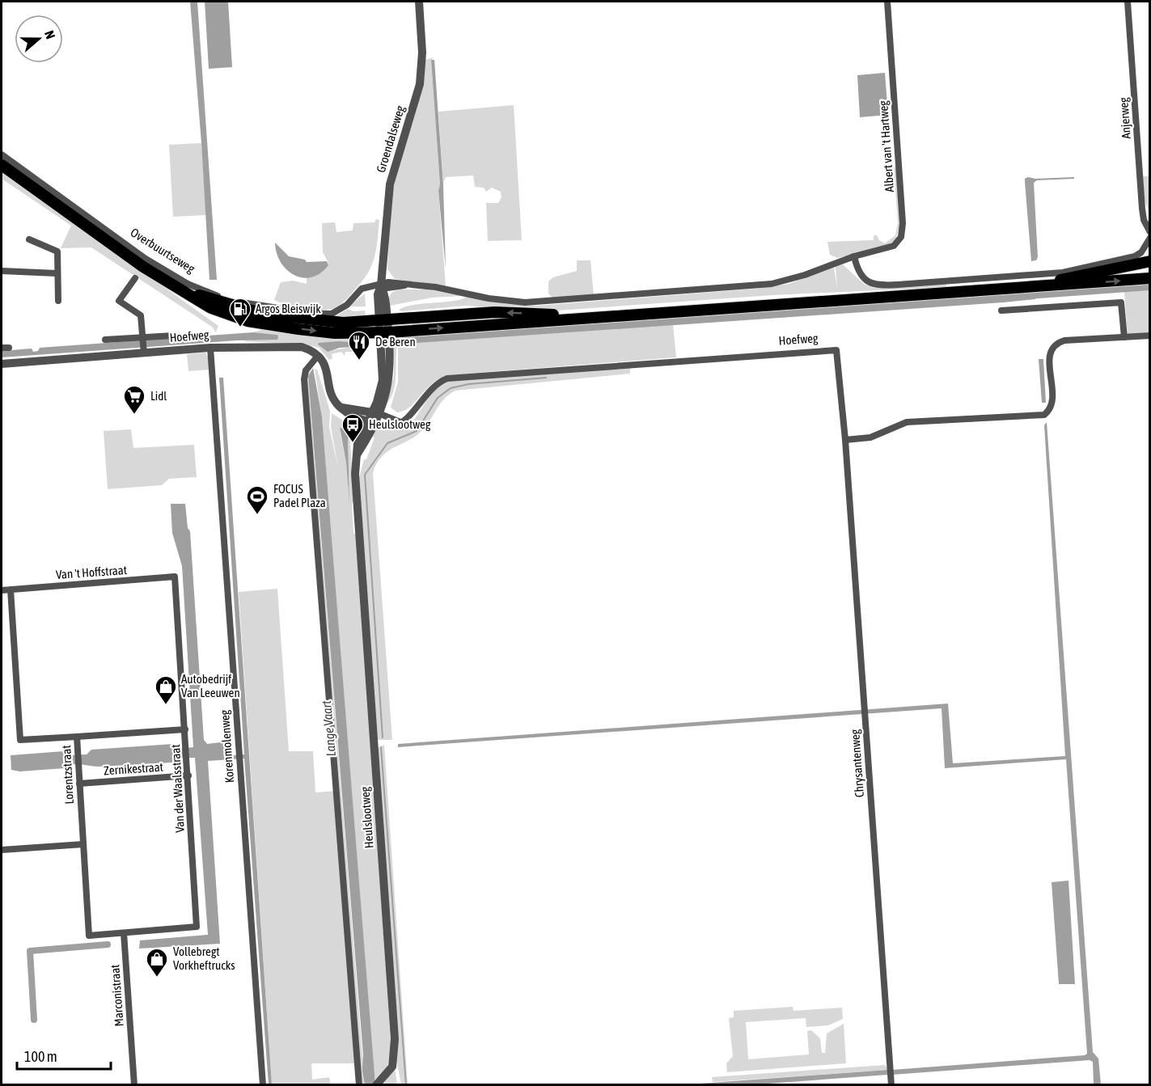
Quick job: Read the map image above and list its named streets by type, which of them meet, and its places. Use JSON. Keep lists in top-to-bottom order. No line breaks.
{"streets":{"main road":["Overbuurtseweg"],"street":["Anjerweg","Groendalseweg","Albert van 't Hartweg","Hoefweg","Van 't Hoffstraat","Korenmolenweg","Chrysantenweg","Zernikestraat","Lorentzstraat","Van der Waalsstraat","Heulslootweg","Marconistraat"]},"crossings":[["Groendalseweg","Overbuurtseweg"],["Groendalseweg","Heulslootweg"],["Overbuurtseweg","Heulslootweg"],["Hoefweg","Korenmolenweg"],["Hoefweg","Chrysantenweg"],["Van 't Hoffstraat","Lorentzstraat"],["Van 't Hoffstraat","Van der Waalsstraat"],["Zernikestraat","Lorentzstraat"],["Zernikestraat","Van der Waalsstraat"],["Lorentzstraat","Van der Waalsstraat"],["Lorentzstraat","Marconistraat"],["Van der Waalsstraat","Marconistraat"]],"water":["Lange Vaart"],"places":{"fuel station":["Argos Bleiswijk"],"restaurant":["De Beren"],"supermarket":["Lidl"],"bus stop":["Heulslootweg"],"sports":["FOCUS Padel Plaza"],"shop":["Autobedrijf Van Leeuwen","Vollebregt Vorkheftrucks"]},"scale_bar":"100 m","north":"right"}
